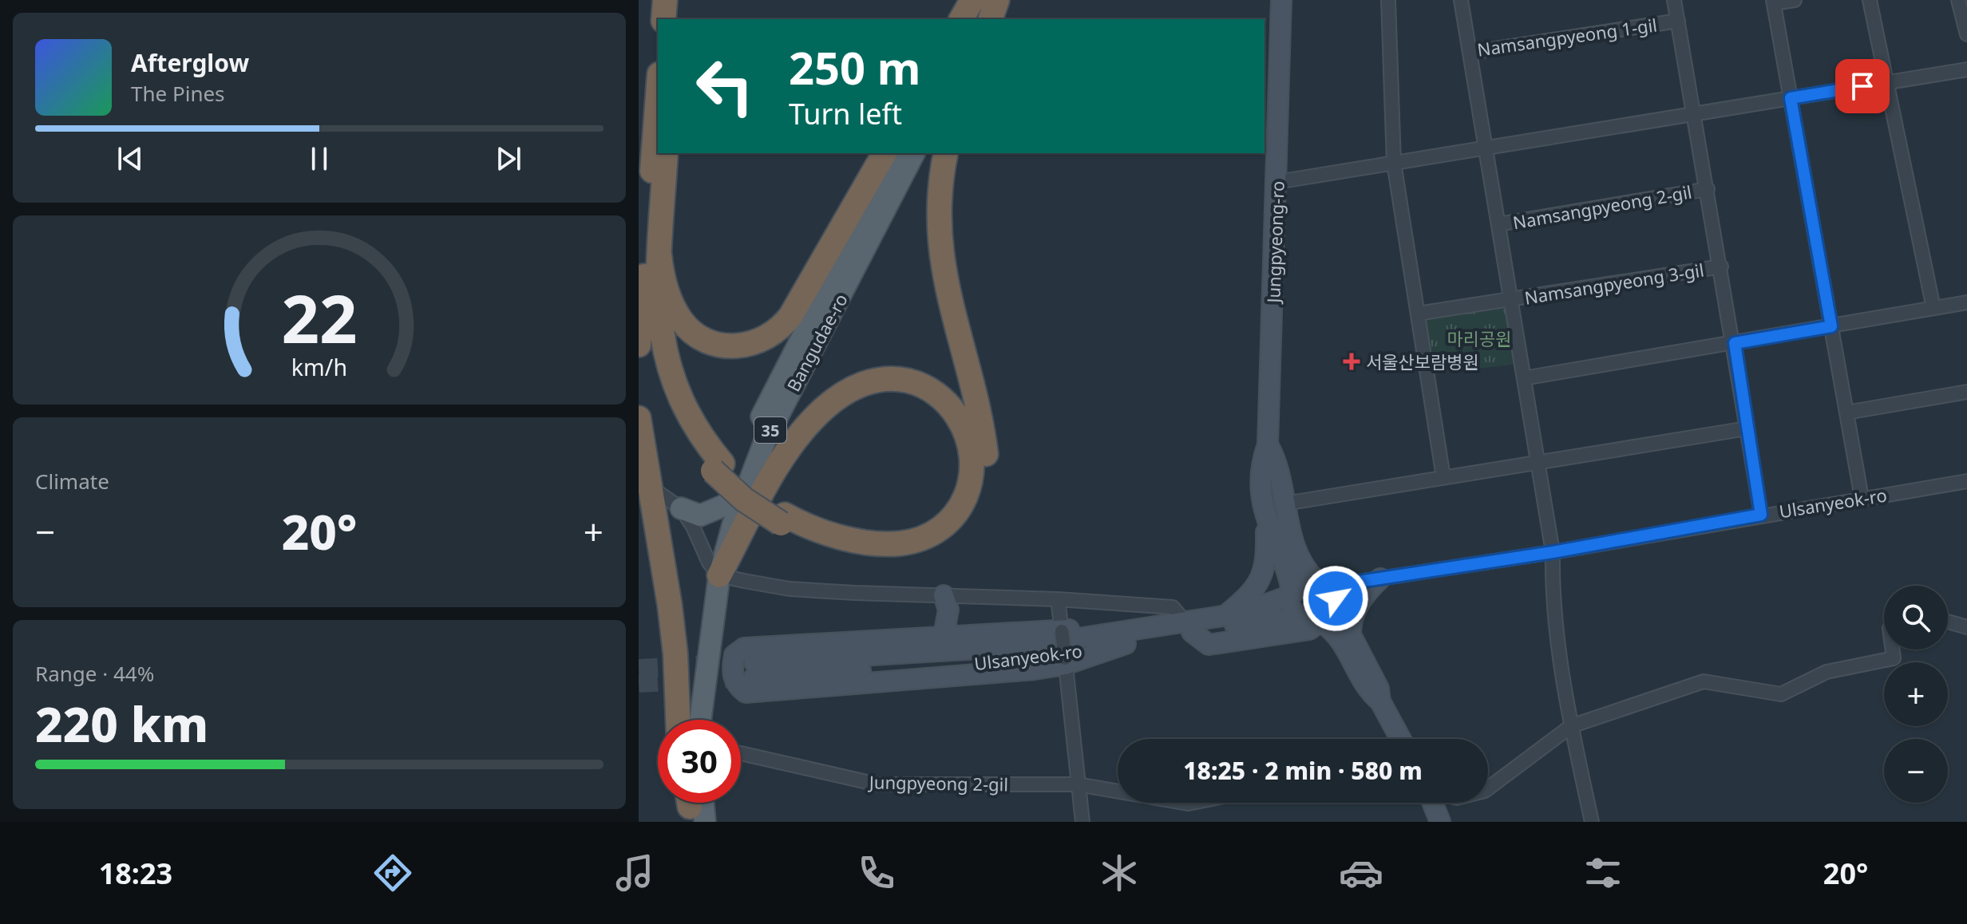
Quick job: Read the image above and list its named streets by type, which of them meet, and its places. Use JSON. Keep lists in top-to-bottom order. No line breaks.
{"streets":{"main road":["Jungpyeong-ro","Bangudae-ro","35","Ulsanyeok-ro"],"street":["Namsangpyeong 1-gil","Namsangpyeong 2-gil","Namsangpyeong 3-gil","Jungpyeong 2-gil"]},"crossings":[["Namsangpyeong 1-gil","Namsangpyeong 2-gil"],["Namsangpyeong 2-gil","Namsangpyeong 3-gil"],["Namsangpyeong 3-gil","Ulsanyeok-ro"]],"parks":["마리공원"],"places":{"health":["서울산보람병원"]},"page":{"turn":["250 m","Turn left"],"song":["Afterglow","The Pines"],"tile":["Climate",["Range · 44%","220 km"]],"heat":["−","20°","+"],"map_buttons":["+","−"],"limit":"30","trip":"18:25 · 2 min · 580 m","tabs":["18:23","20°"],"gauge":["22","km/h"]}}
